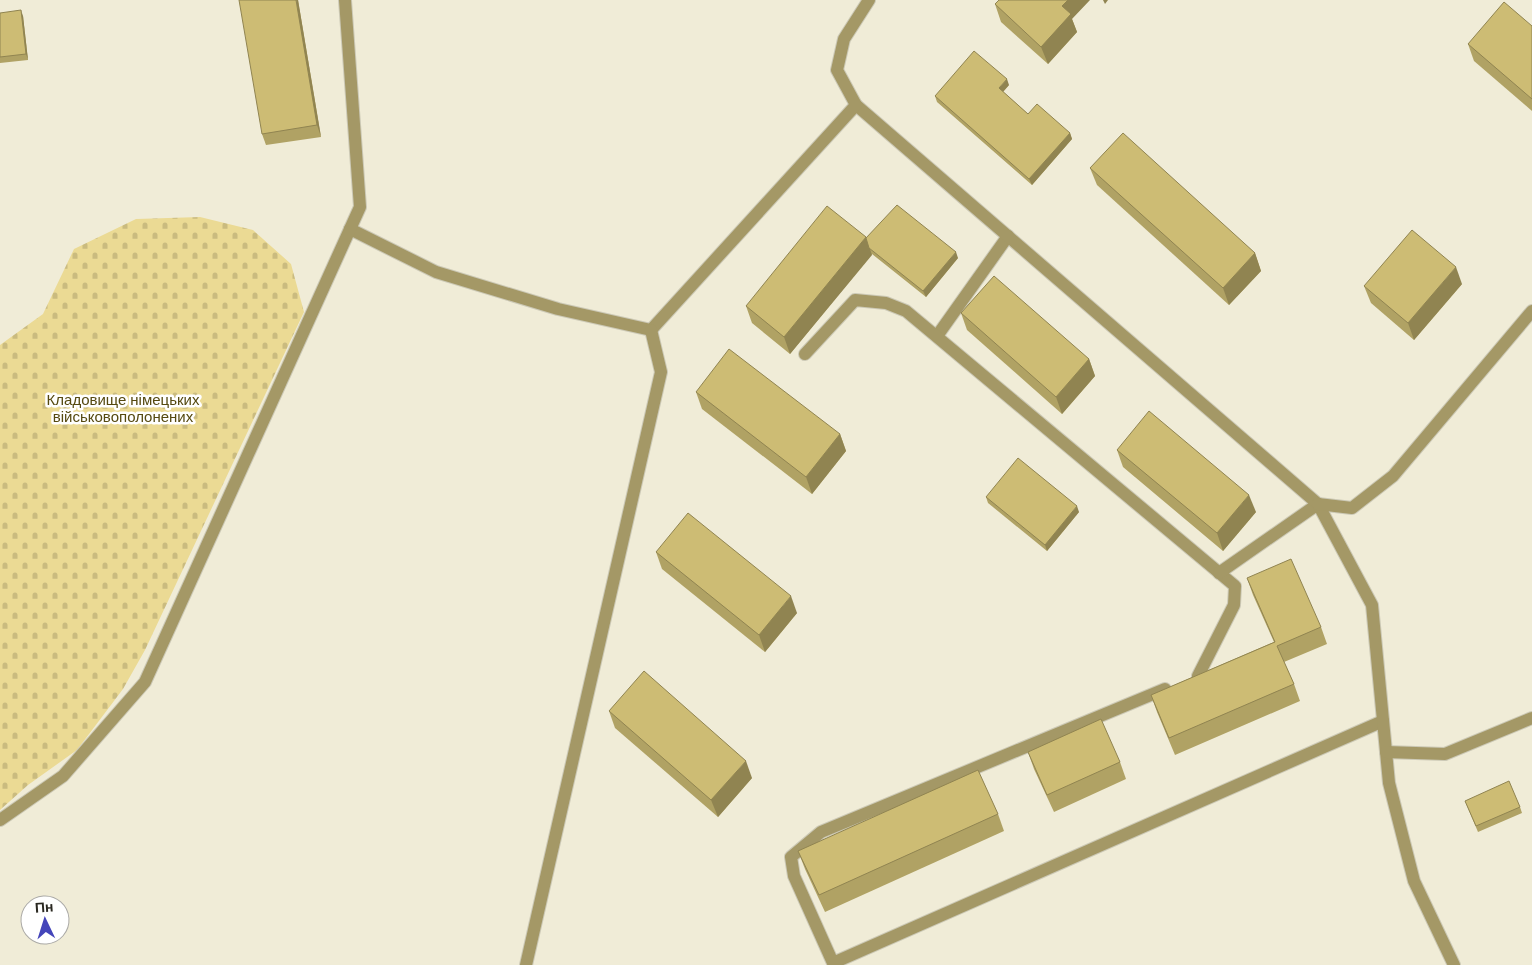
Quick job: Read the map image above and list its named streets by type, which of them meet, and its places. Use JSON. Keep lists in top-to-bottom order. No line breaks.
{"parks":["Кладовище німецьких військовополонених"],"north":"top"}
